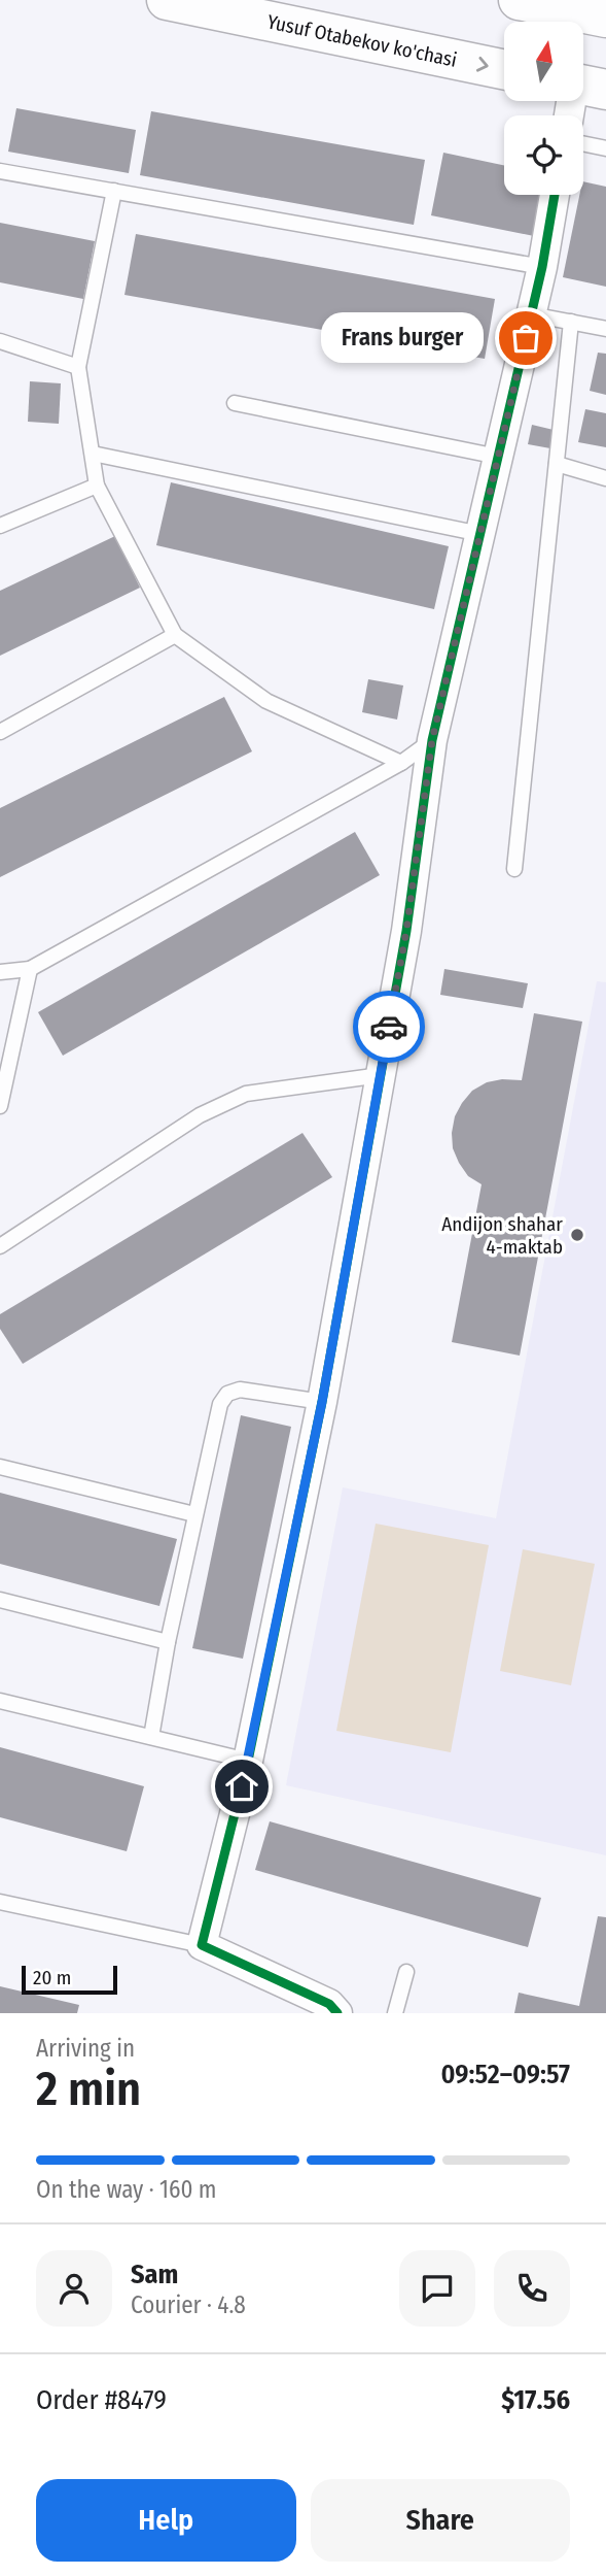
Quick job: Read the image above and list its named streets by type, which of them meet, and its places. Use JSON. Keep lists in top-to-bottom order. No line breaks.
{"streets":{"main road":["Yusuf Otabekov ko'chasi"]},"one_way":["Yusuf Otabekov ko'chasi"],"places":["Frans burger","Andijon shahar 4-maktab"],"scale_bar":"20 m","north":"top","page":{"bubble":"Frans burger","scale":"20 m","heading":["2 min","Arriving in","09:52–09:57"],"panel":["Sam","Courier · 4.8","Order #8479","$17.56"],"bar":"On the way · 160 m","buttons":["Help","Share"]}}
